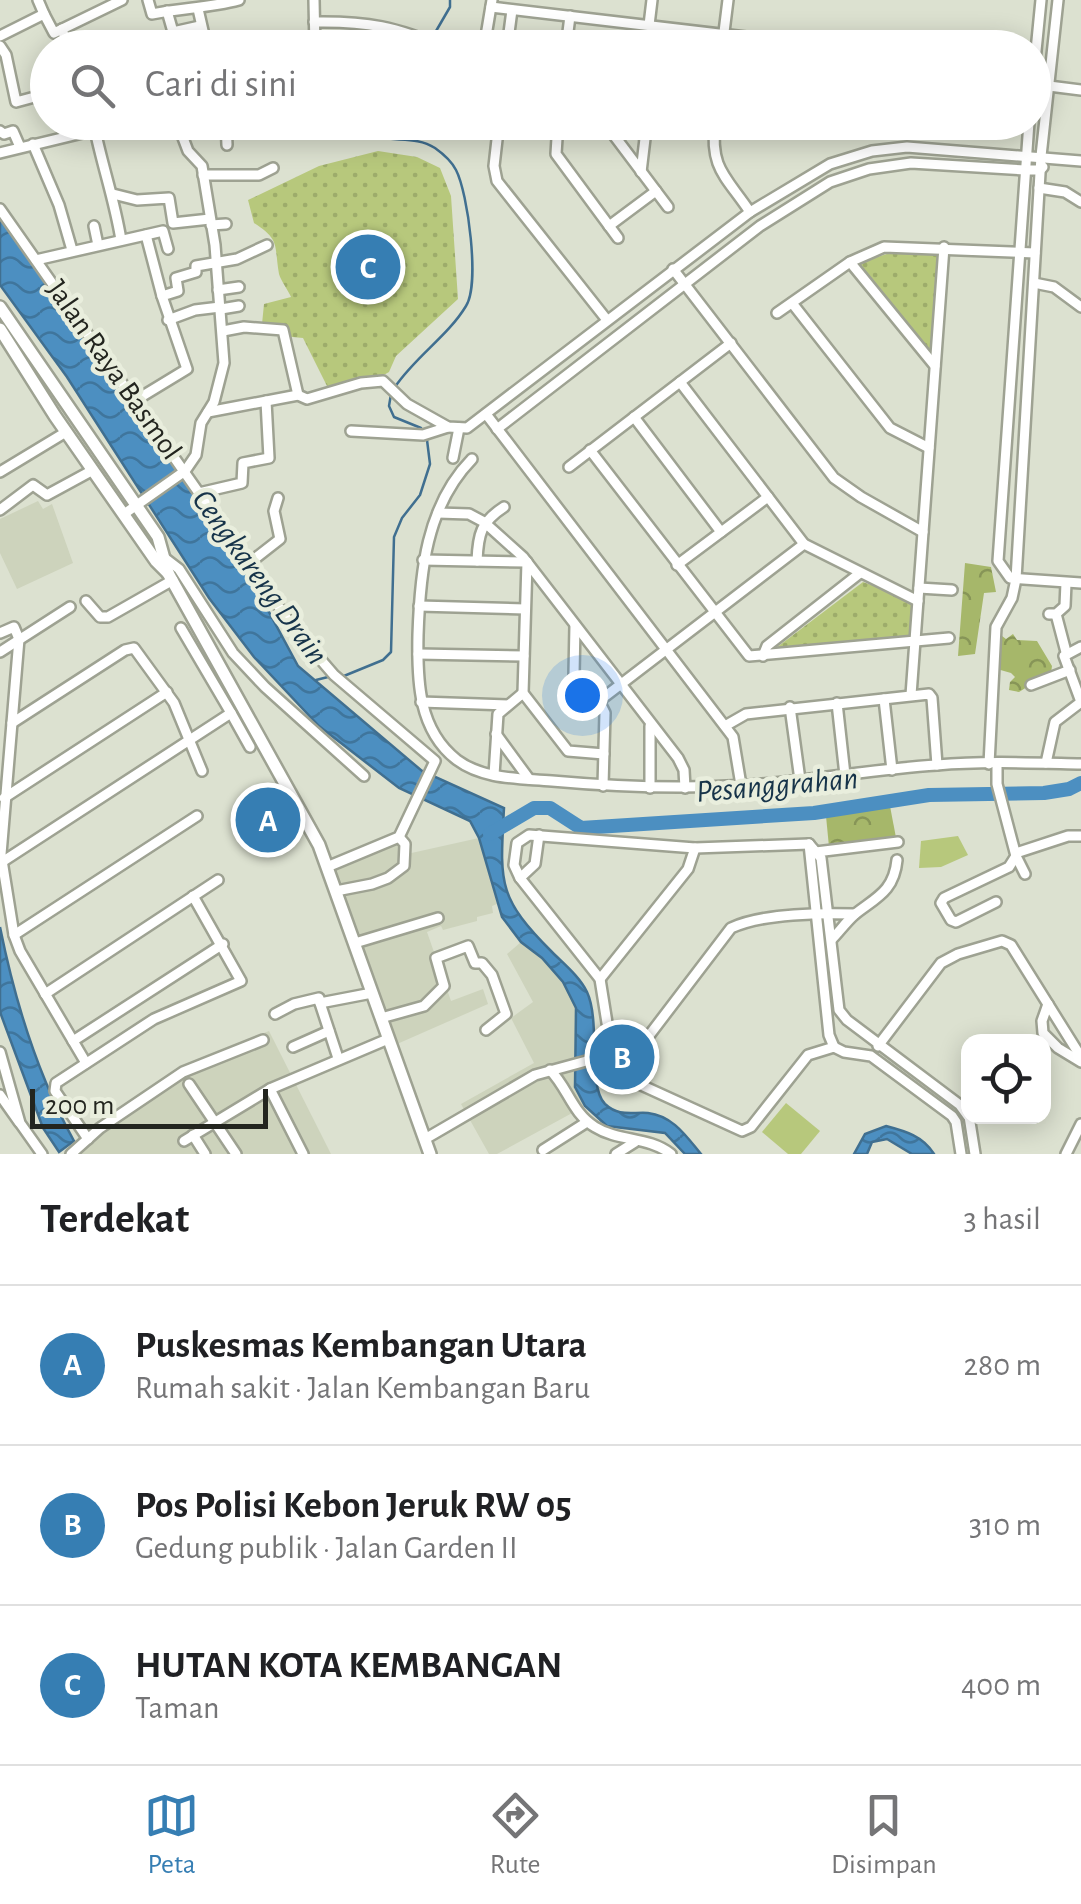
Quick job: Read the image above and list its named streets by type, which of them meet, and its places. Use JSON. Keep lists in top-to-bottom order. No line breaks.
{"streets":{"street":["Jalan Raya Basmol"]},"water":["Cengkareng Drain","Pesanggrahan"],"scale_bar":"200 m","page":{"search":"Cari di sini","pins":["C","A","B"],"scale":"200 m","heading":["Terdekat","3 hasil"],"list":[{"mark":"A","name":"Puskesmas Kembangan Utara","note":"Rumah sakit · Jalan Kembangan Baru","value":"280 m"},{"mark":"B","name":"Pos Polisi Kebon Jeruk RW 05","note":"Gedung publik · Jalan Garden II","value":"310 m"},{"mark":"C","name":"HUTAN KOTA KEMBANGAN","note":"Taman","value":"400 m"}],"nav":["Peta","Rute","Disimpan"]}}
